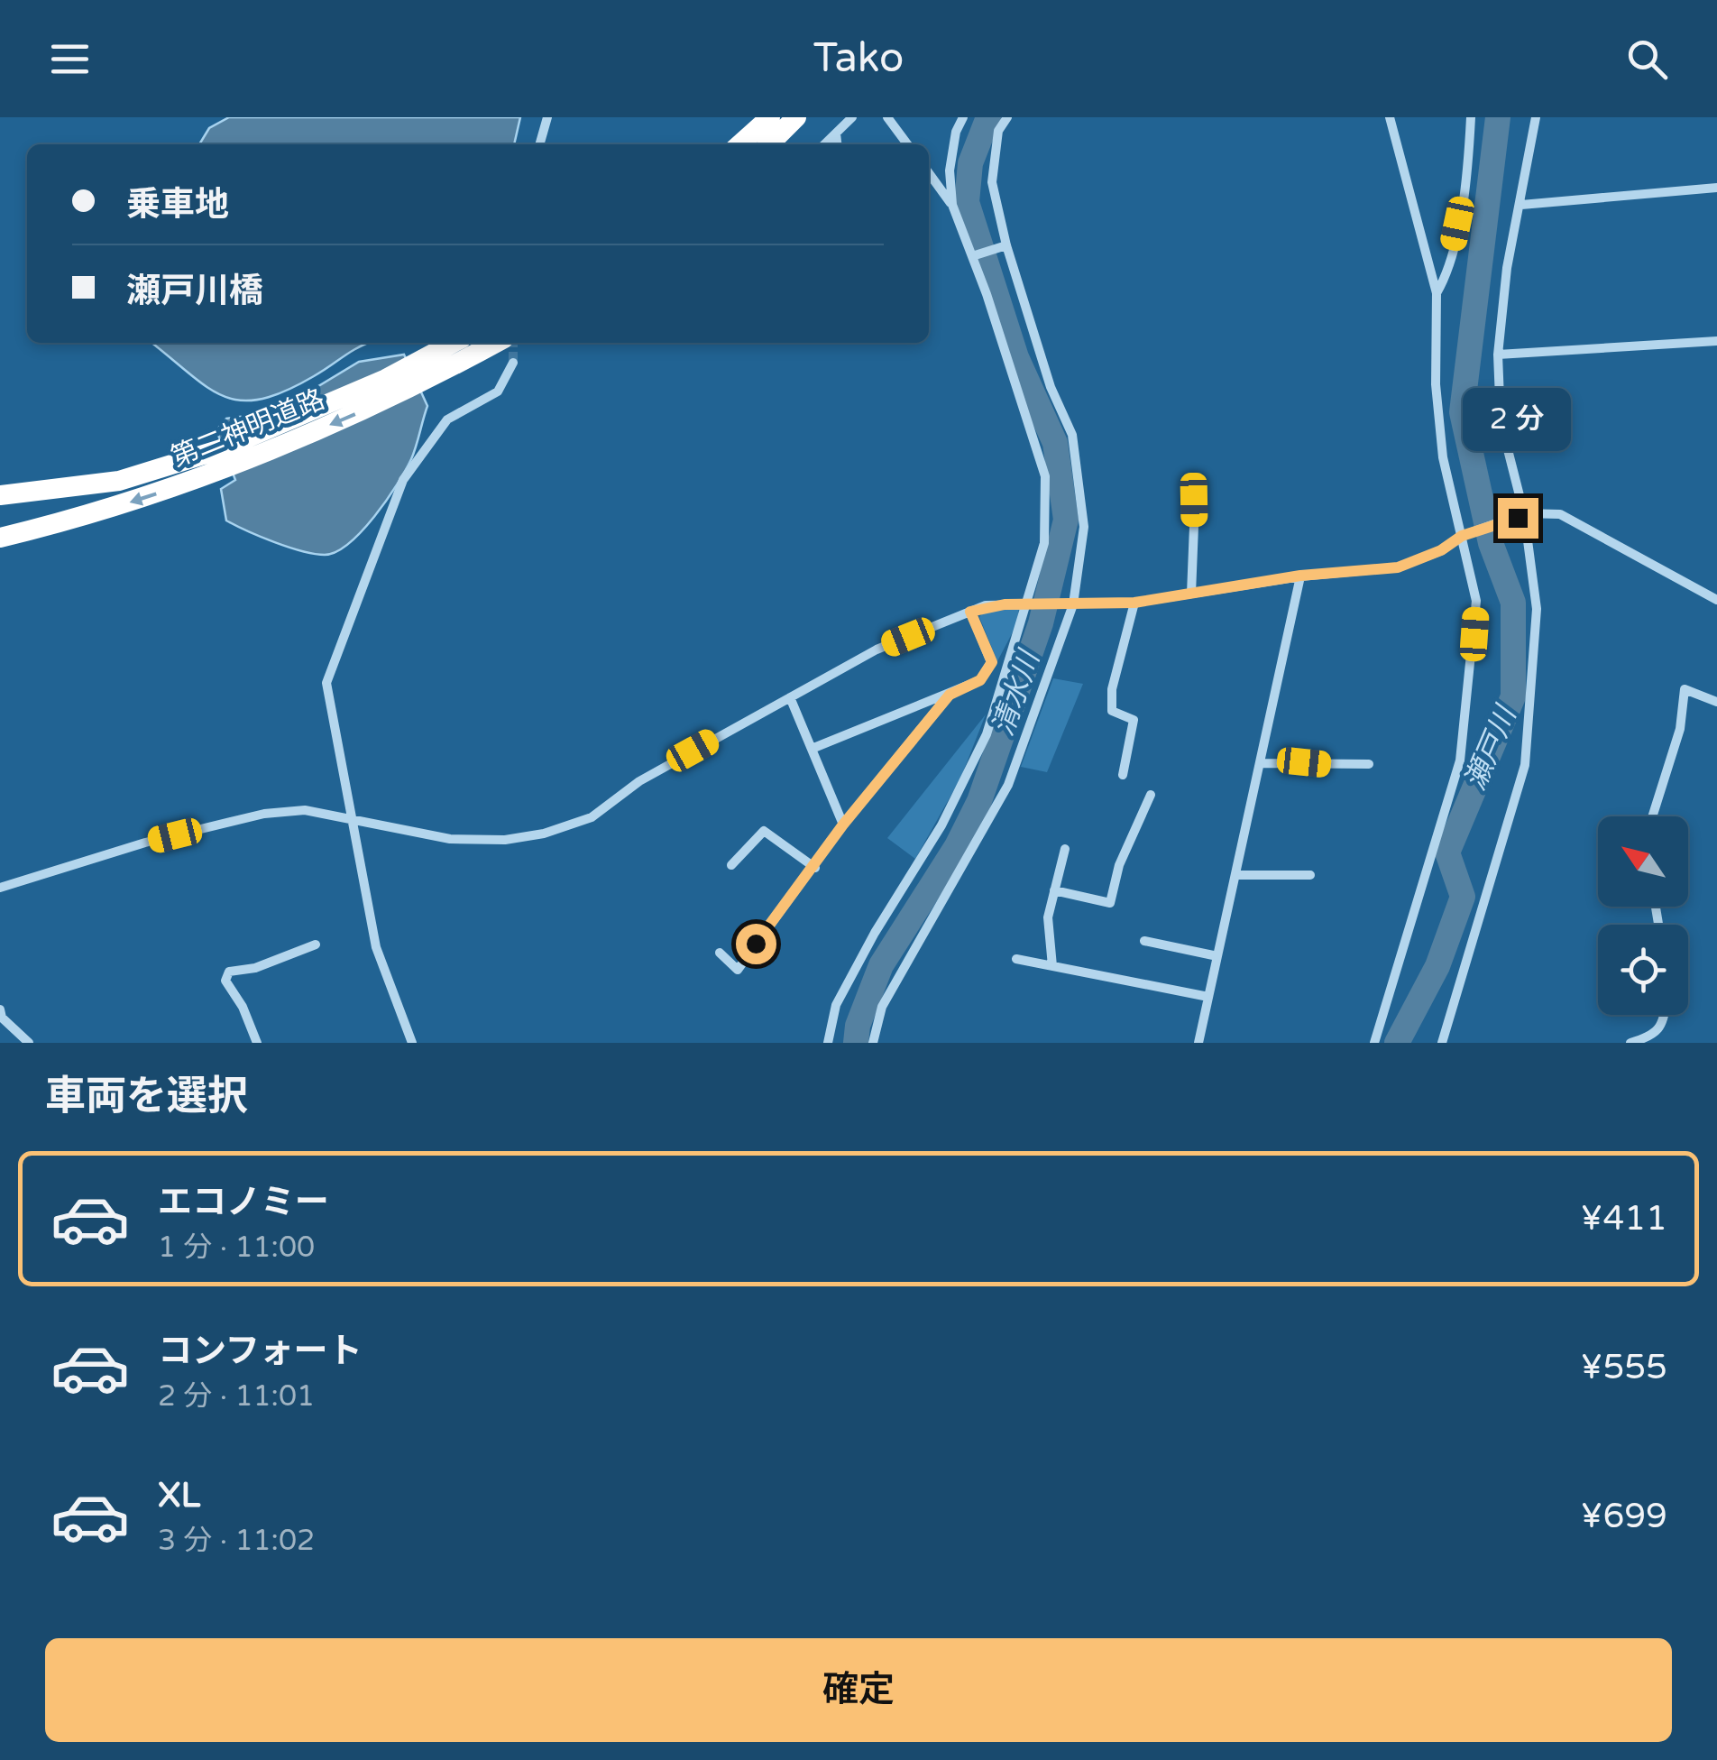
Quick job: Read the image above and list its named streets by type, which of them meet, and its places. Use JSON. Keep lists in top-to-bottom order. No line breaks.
{"streets":{"highway":["第二神明道路"]},"water":["清水川","瀬戸川"],"north":"top left","page":{"header":"Tako","banner":["乗車地","瀬戸川橋"],"bubble":"2 分","heading":"車両を選択","list":[{"name":"エコノミー","note":"1 分 · 11:00","value":"¥411"},{"name":"コンフォート","note":"2 分 · 11:01","value":"¥555"},{"name":"XL","note":"3 分 · 11:02","value":"¥699"}],"buttons":"確定"}}
